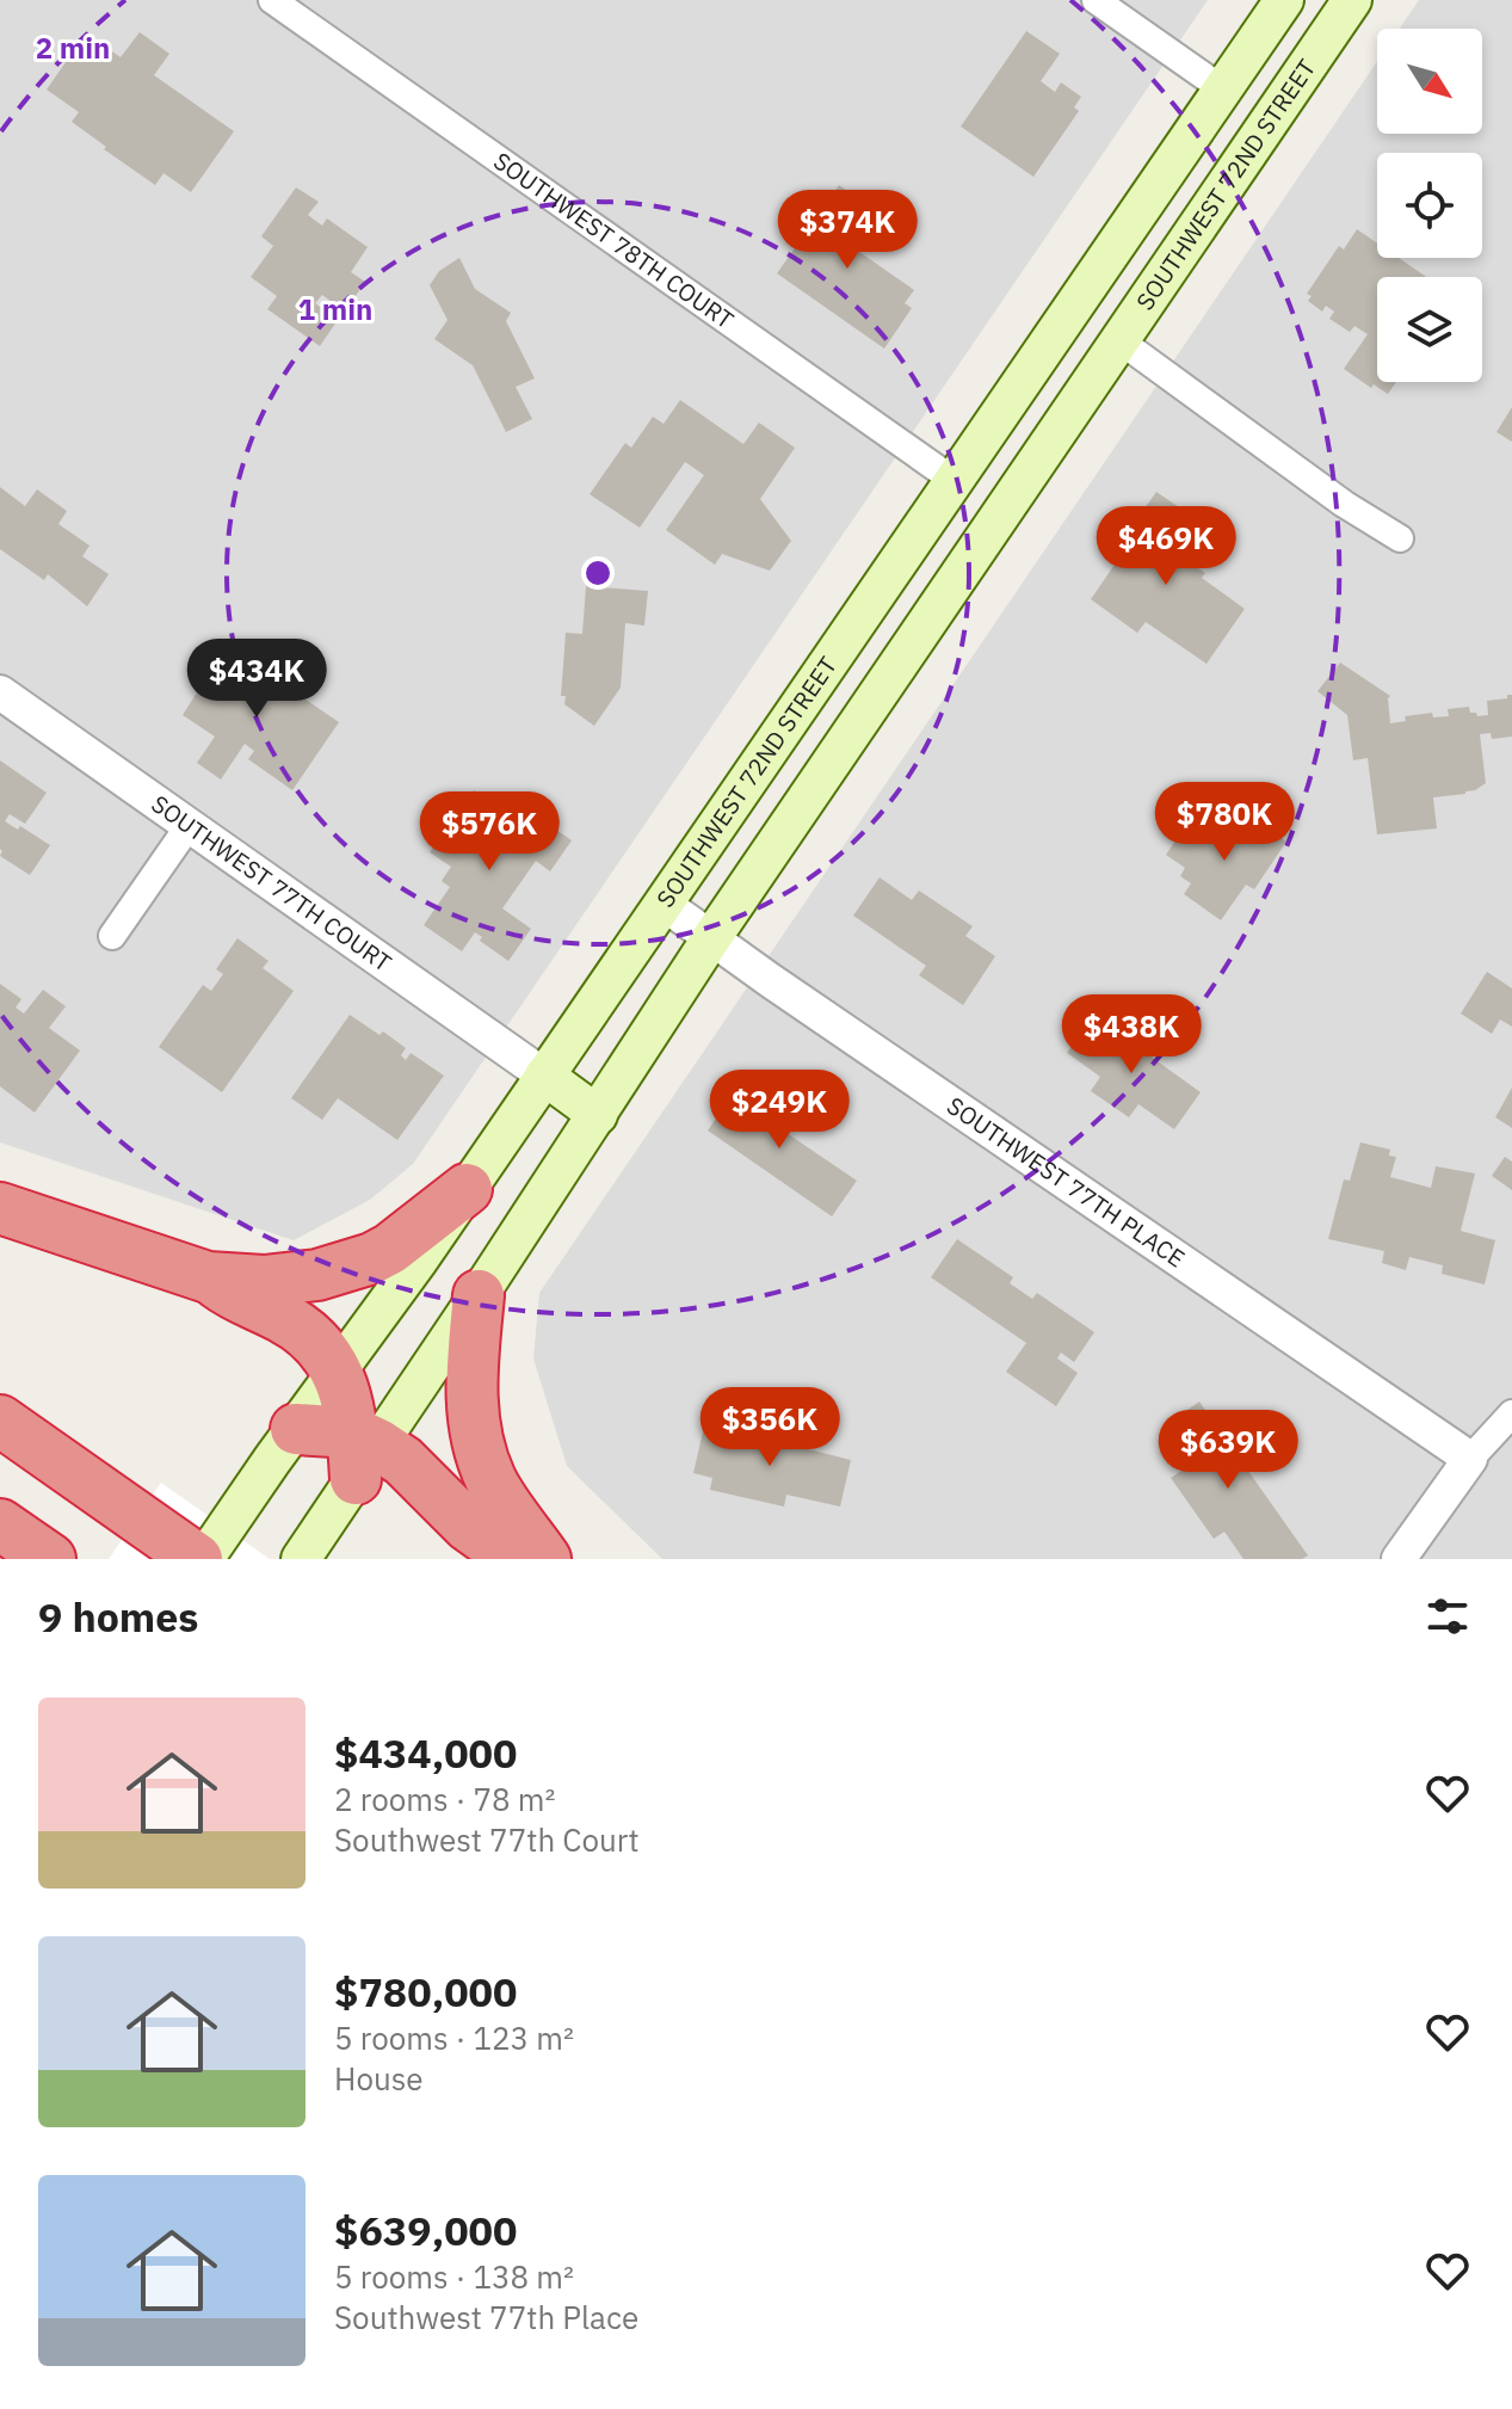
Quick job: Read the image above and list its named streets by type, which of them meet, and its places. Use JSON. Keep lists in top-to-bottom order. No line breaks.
{"streets":{"main road":["SOUTHWEST 72ND STREET"],"street":["SOUTHWEST 78TH COURT","SOUTHWEST 77TH COURT","SOUTHWEST 77TH PLACE"]},"crossings":[["SOUTHWEST 72ND STREET","SOUTHWEST 78TH COURT"],["SOUTHWEST 72ND STREET","SOUTHWEST 77TH COURT"],["SOUTHWEST 72ND STREET","SOUTHWEST 77TH PLACE"]],"north":"bottom right","page":{"price":["$374K","$469K","$434K","$780K","$576K","$438K","$249K","$356K","$639K"],"heading":"9 homes","list":[{"name":"$434,000","note":"2 rooms · 78 m² · Southwest 77th Court"},{"name":"$780,000","note":"5 rooms · 123 m² · House"},{"name":"$639,000","note":"5 rooms · 138 m² · Southwest 77th Place"}]},"rings":["2 min","1 min"]}
